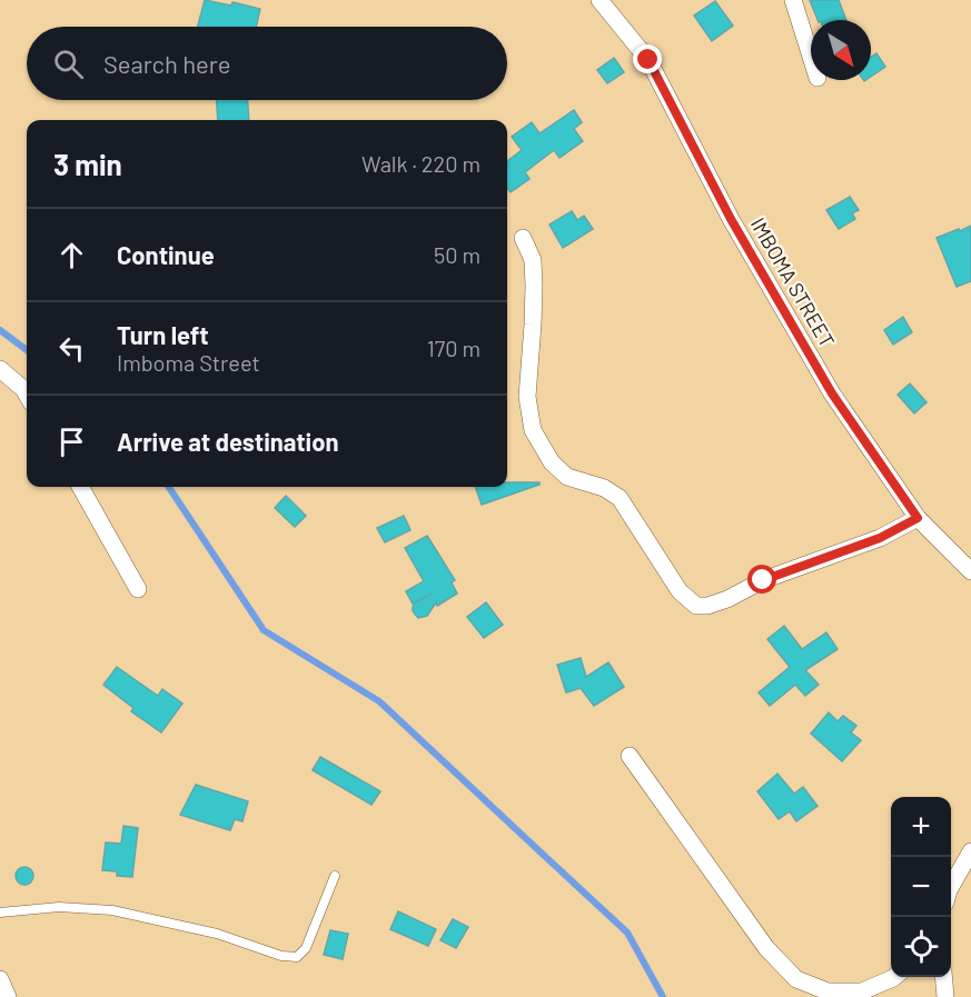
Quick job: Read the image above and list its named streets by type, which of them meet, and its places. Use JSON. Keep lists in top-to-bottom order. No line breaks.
{"streets":{"street":["IMBOMA STREET"]},"north":"bottom right","page":{"search":"Search here","heading":["3 min","Walk · 220 m"],"list":[["Continue","50 m"],["Turn left","Imboma Street","170 m"],"Arrive at destination"],"map_buttons":["+","−"]}}
